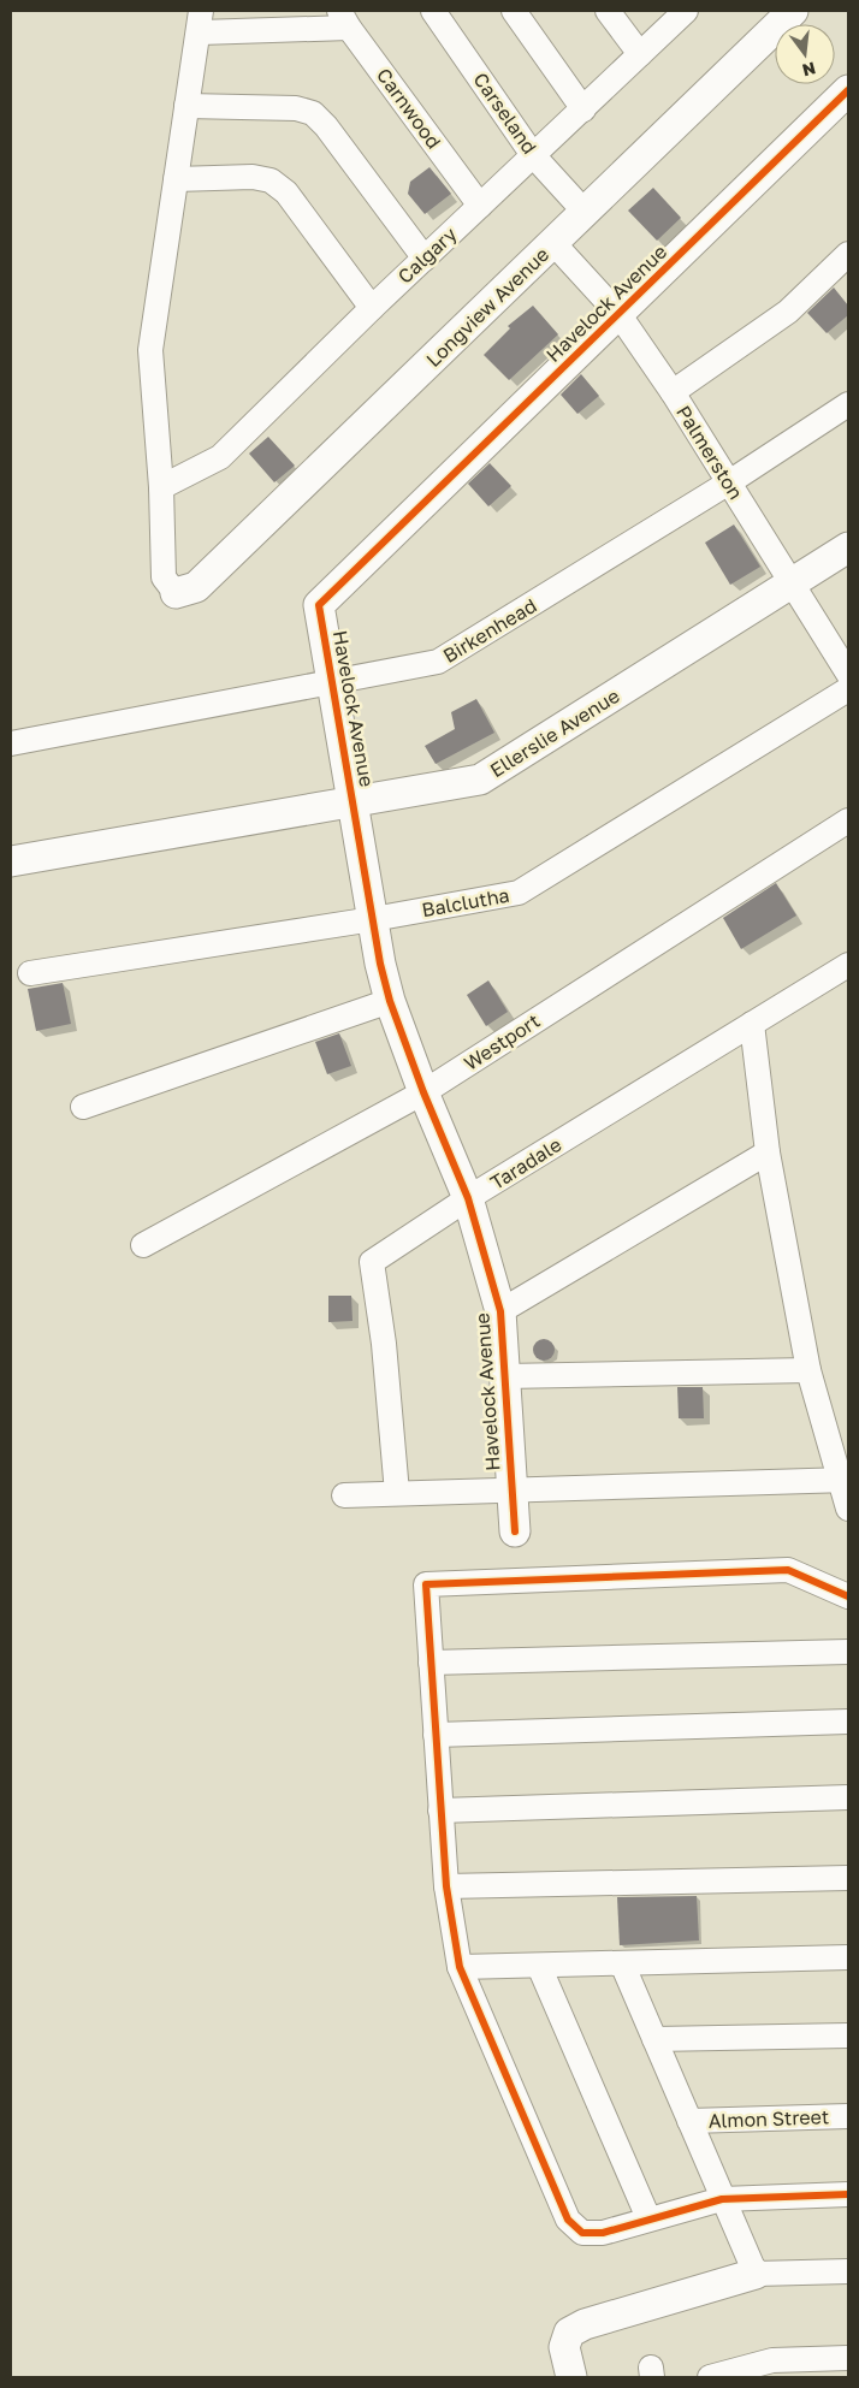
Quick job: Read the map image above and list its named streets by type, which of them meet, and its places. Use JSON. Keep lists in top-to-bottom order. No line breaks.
{"streets":{"street":["Carnwood","Carseland","Calgary","Havelock Avenue","Longview Avenue","Palmerston","Birkenhead","Ellerslie Avenue","Balclutha","Westport","Taradale","Almon Street"]},"crossings":[["Carnwood","Calgary"],["Carseland","Calgary"],["Carseland","Longview Avenue"],["Havelock Avenue","Palmerston"],["Havelock Avenue","Birkenhead"],["Havelock Avenue","Ellerslie Avenue"],["Havelock Avenue","Balclutha"],["Havelock Avenue","Westport"],["Havelock Avenue","Taradale"],["Longview Avenue","Palmerston"],["Palmerston","Birkenhead"],["Palmerston","Ellerslie Avenue"]],"north":"bottom"}
